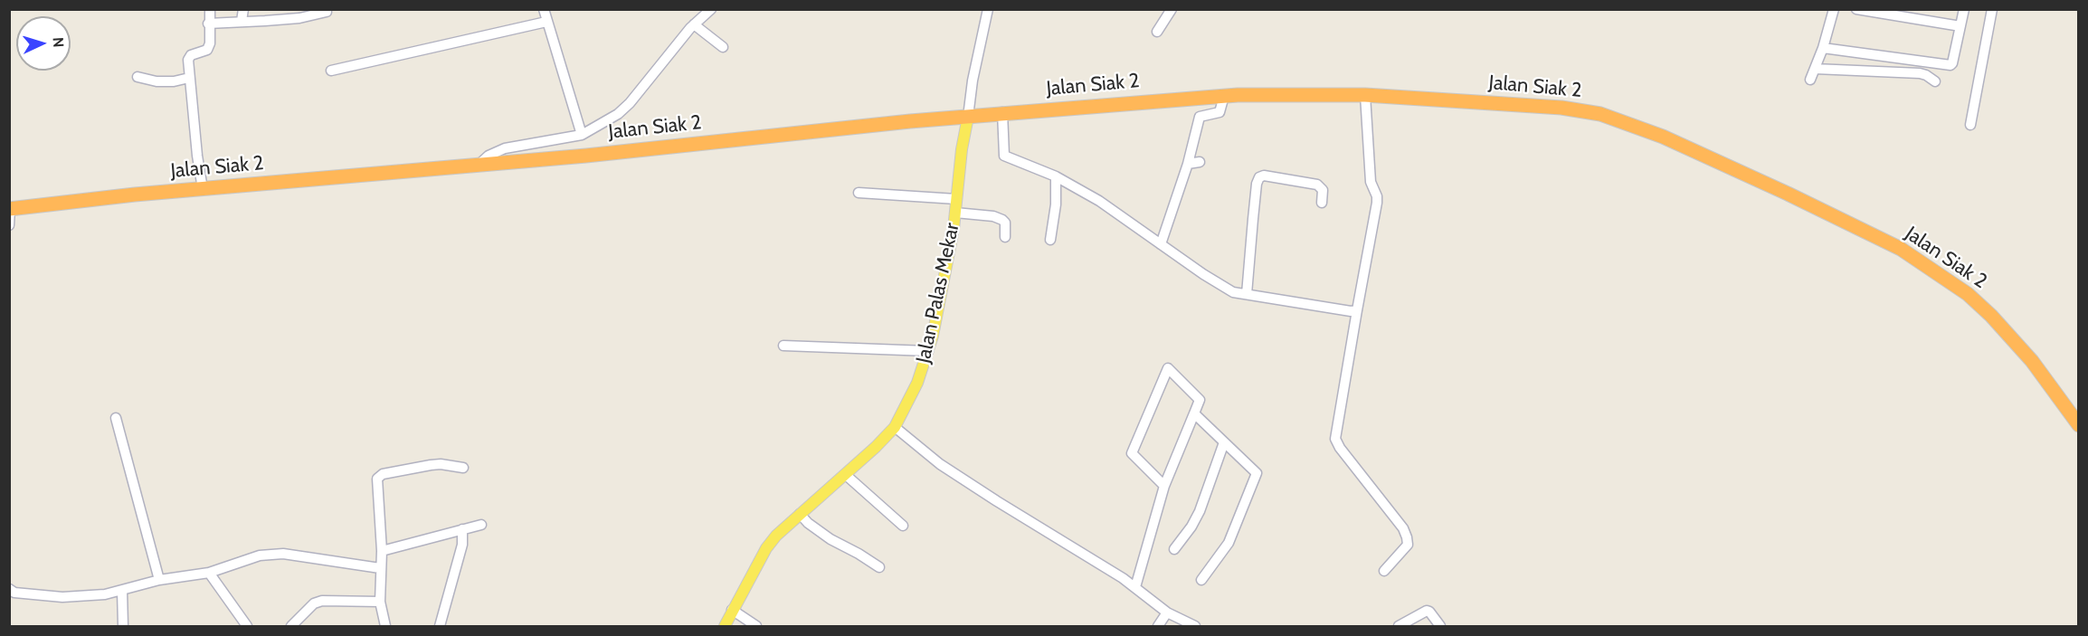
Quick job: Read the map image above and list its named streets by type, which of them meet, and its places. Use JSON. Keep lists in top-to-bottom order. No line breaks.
{"streets":{"highway":["Jalan Siak 2"],"main road":["Jalan Palas Mekar"]},"crossings":[["Jalan Siak 2","Jalan Palas Mekar"]],"north":"right"}
